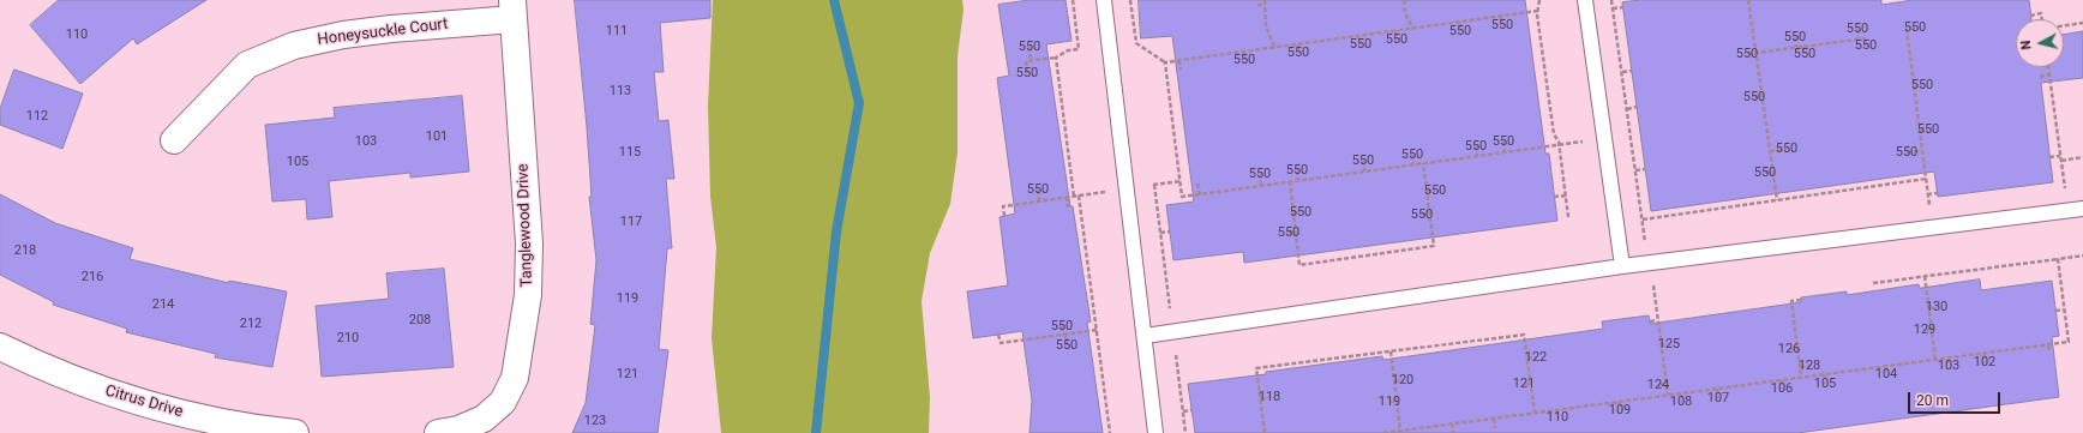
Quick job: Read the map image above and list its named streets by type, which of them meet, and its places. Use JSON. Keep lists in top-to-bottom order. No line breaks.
{"streets":{"street":["Honeysuckle Court","Tanglewood Drive","Citrus Drive"]},"crossings":[["Honeysuckle Court","Tanglewood Drive"]],"house_numbers":["550","550","550","111","550","110","550","550","550","550","550","550","550","550","550","550","550","113","550","112","550","101","103","550","550","550","115","550","550","550","105","550","550","550","550","550","550","550","117","550","218","216","119","214","130","208","212","550","129","210","125","550","126","122","102","128","103","121","104","120","121","105","124","106","118","107","119","108","109","110","123"],"scale_bar":"20 m","north":"left"}
